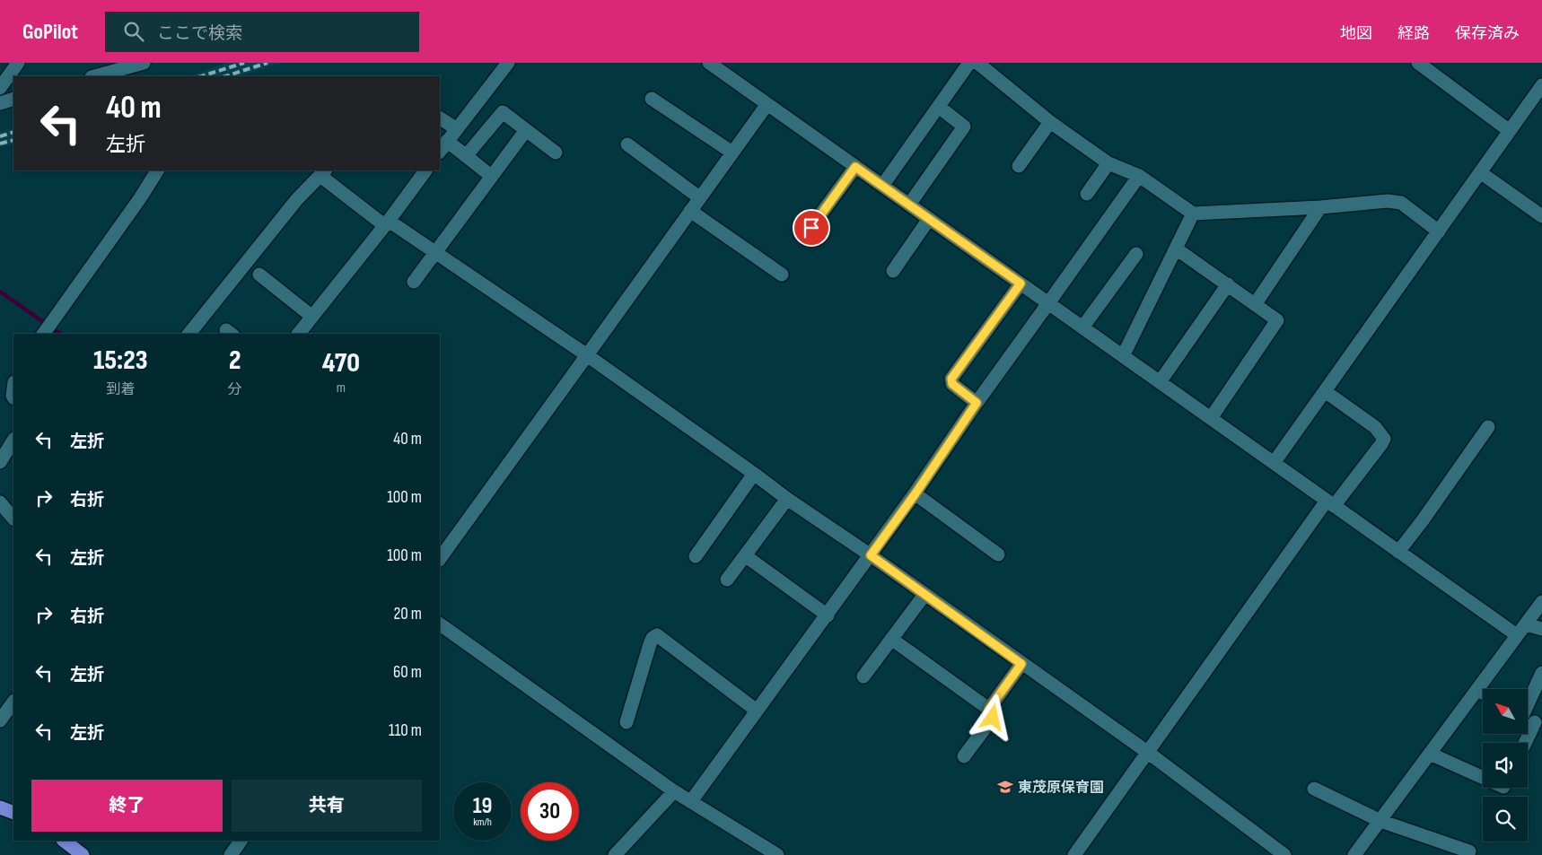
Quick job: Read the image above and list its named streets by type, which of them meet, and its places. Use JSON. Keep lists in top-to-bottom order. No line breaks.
{"places":{"school or university":["東茂原保育園"]},"north":"top left","page":{"header":"GoPilot","search":"ここで検索","nav":["地図","経路","保存済み"],"turn":["40 m","左折"],"eta":["15:23","到着","2","分","470","m"],"list":[{"name":"左折","value":"40 m"},{"name":"右折","value":"100 m"},{"name":"左折","value":"100 m"},{"name":"右折","value":"20 m"},{"name":"左折","value":"60 m"},{"name":"左折","value":"110 m"}],"buttons":["終了","共有"],"speed":"19 km/h","limit":"30"}}
